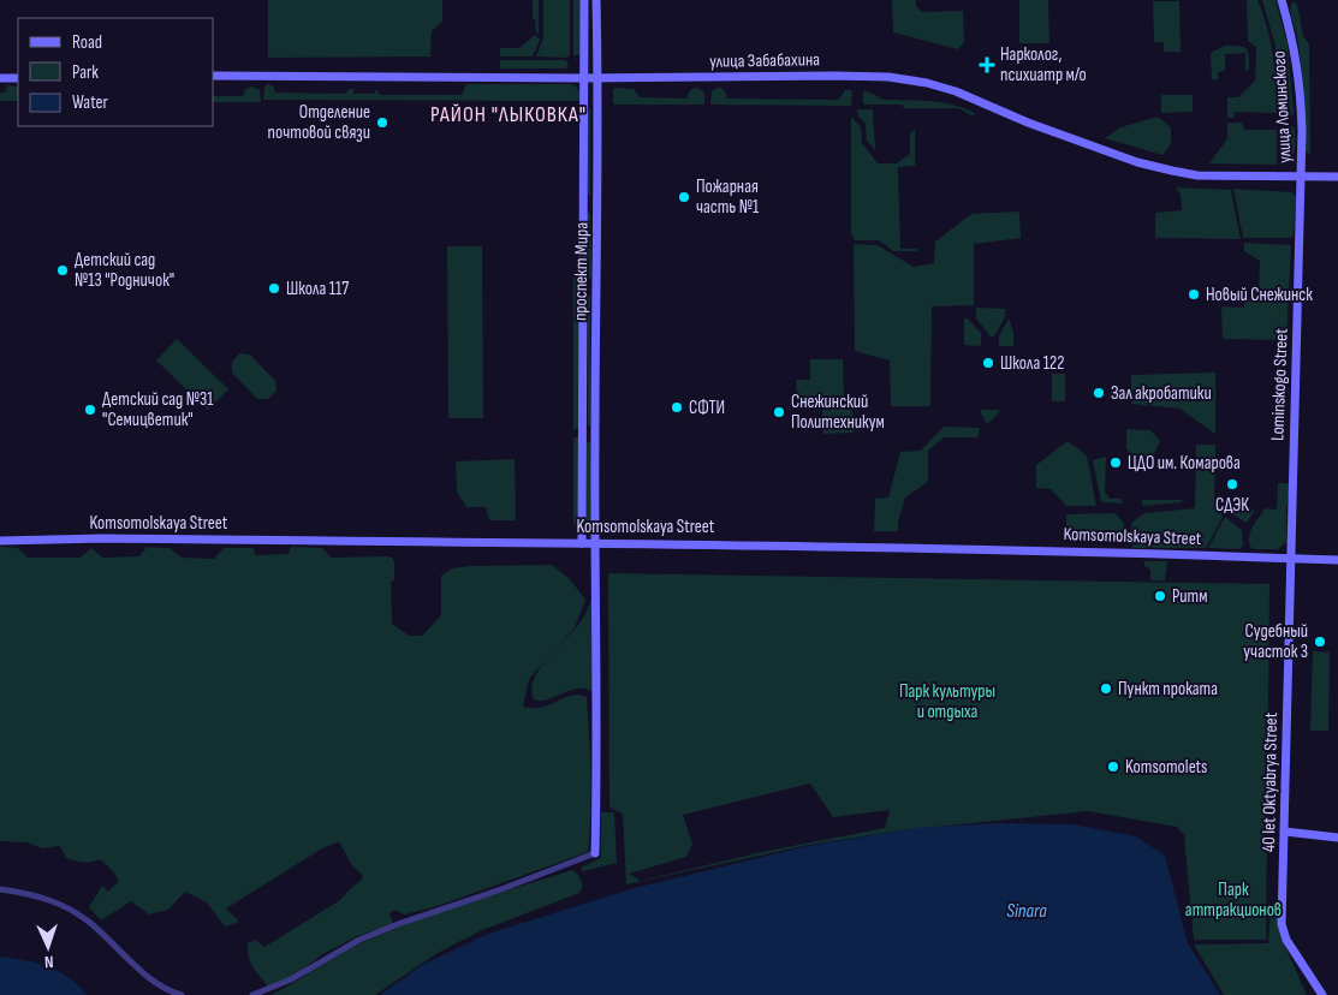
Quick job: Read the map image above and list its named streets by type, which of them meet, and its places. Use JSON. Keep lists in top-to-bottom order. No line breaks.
{"streets":{"street":["улица Забабахина","улица Ломинского","проспект Мира","Lominskogo Street","Komsomolskaya Street","40 let Oktyabrya Street"]},"crossings":[["улица Забабахина","улица Ломинского"],["улица Забабахина","проспект Мира"],["улица Забабахина","Lominskogo Street"],["улица Ломинского","Lominskogo Street"],["проспект Мира","Komsomolskaya Street"],["Lominskogo Street","Komsomolskaya Street"],["Lominskogo Street","40 let Oktyabrya Street"],["Komsomolskaya Street","40 let Oktyabrya Street"]],"districts":["РАЙОН \"ЛЫКОВКА\""],"water":["Sinara"],"parks":["Парк культуры и отдыха","Парк аттракционов"],"places":{"health":["Нарколог, психиатр м/о"],"other":["Отделение почтовой связи","Пожарная часть №1","Детский сад №13 \"Родничок\"","Школа 117","Новый Снежинск","Школа 122","Зал акробатики","СФТИ","Детский сад №31 \"Семицветик\"","Снежинский Политехникум","ЦДО им. Комарова","СДЭК","Ритм","Судебный участок 3","Пункт проката","Komsomolets"]},"legend":["Road","Park","Water"],"north":"bottom"}
